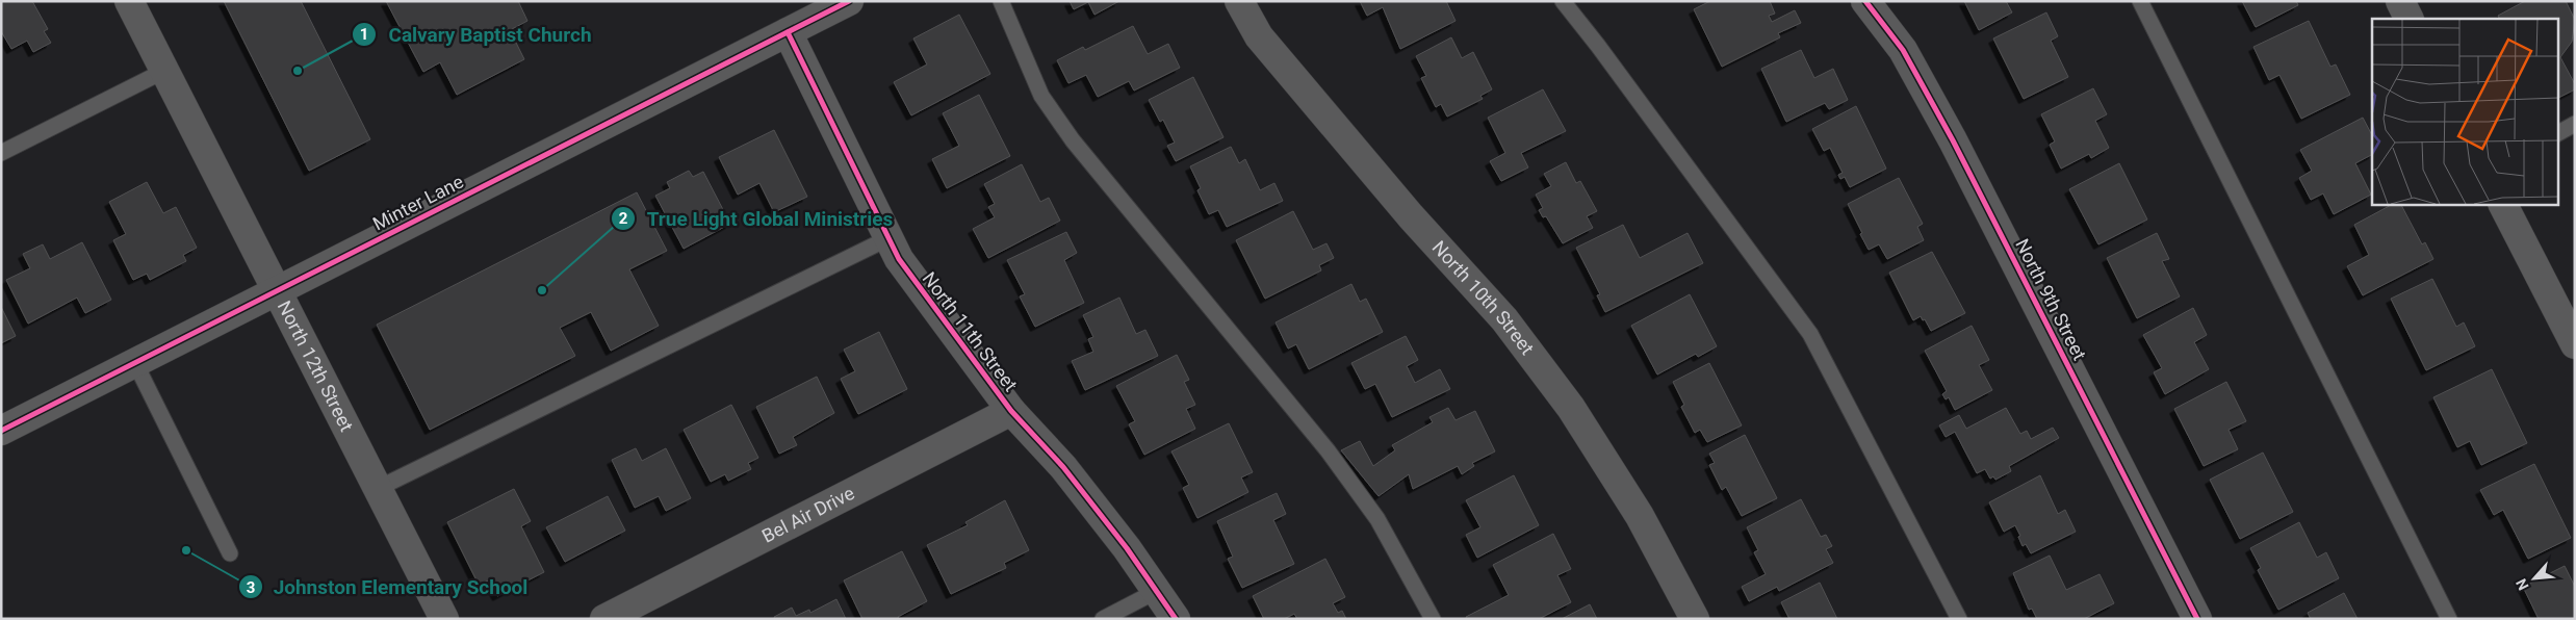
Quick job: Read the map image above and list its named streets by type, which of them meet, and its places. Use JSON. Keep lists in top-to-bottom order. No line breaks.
{"streets":{"street":["Minter Lane","North 10th Street","North 9th Street","North 11th Street","North 12th Street","Bel Air Drive"]},"crossings":[["Minter Lane","North 11th Street"],["Minter Lane","North 12th Street"],["North 11th Street","Bel Air Drive"]],"places":["Calvary Baptist Church","True Light Global Ministries","Johnston Elementary School"],"north":"bottom left"}
